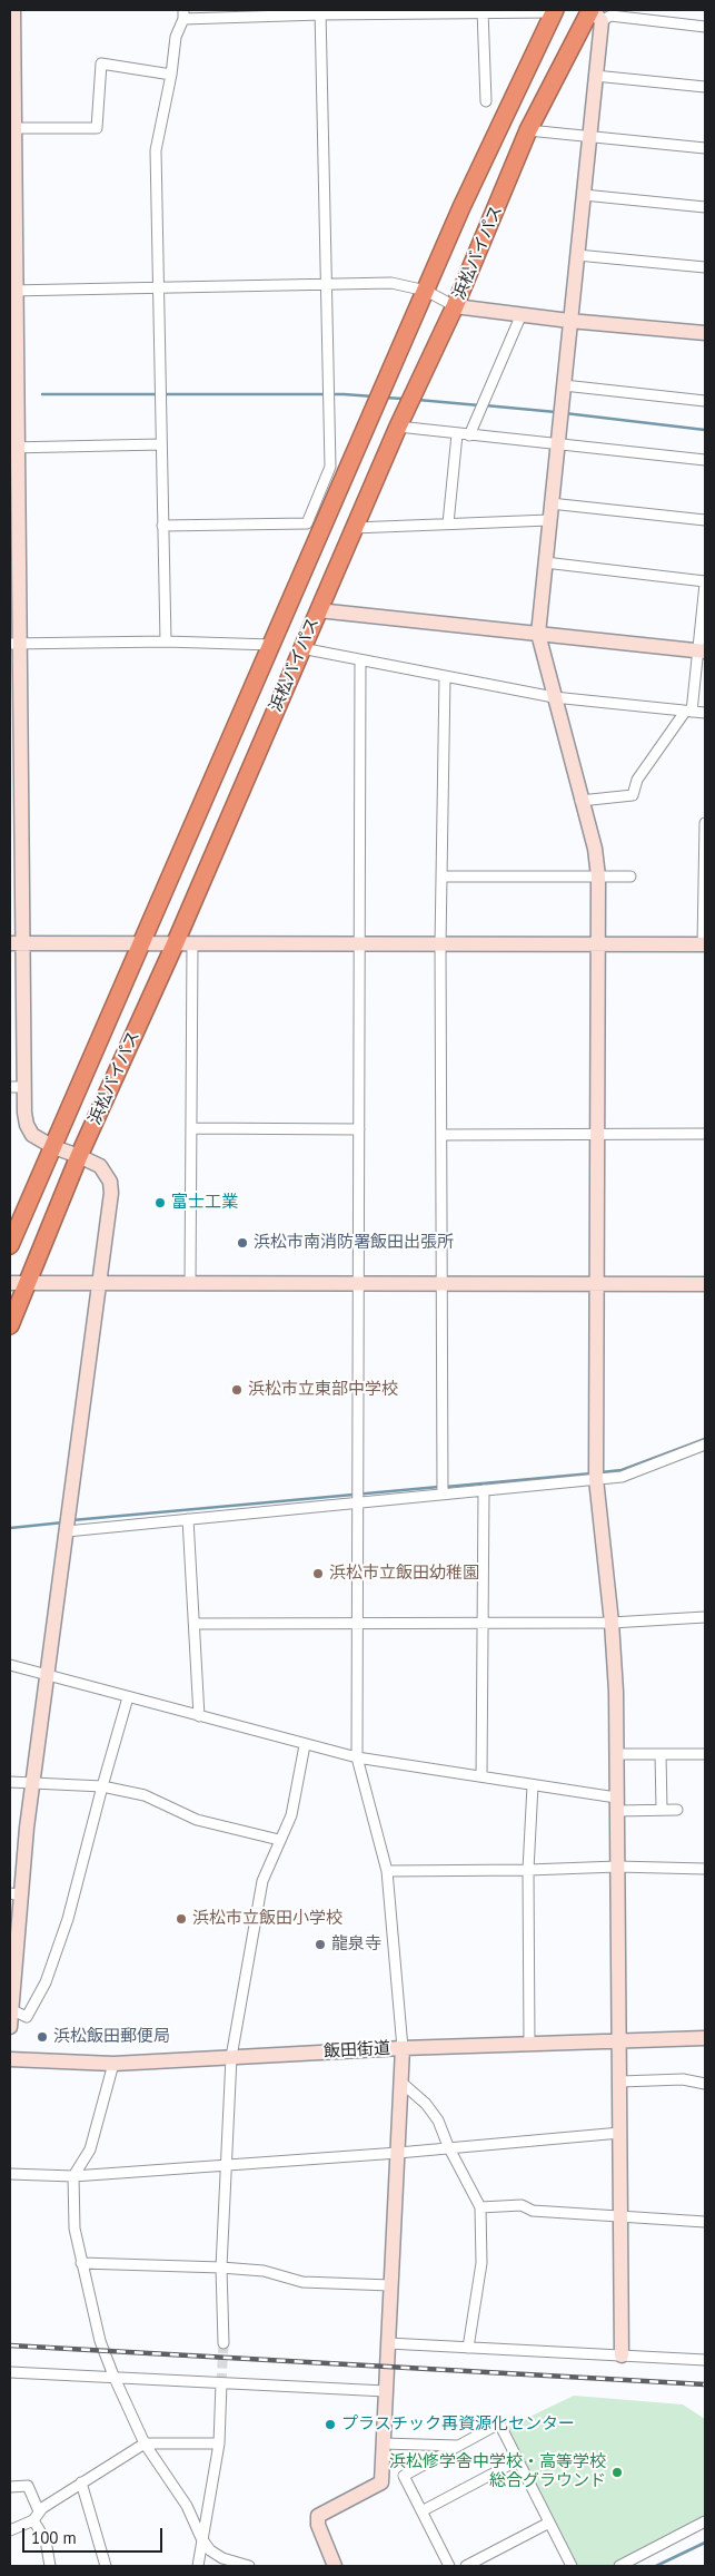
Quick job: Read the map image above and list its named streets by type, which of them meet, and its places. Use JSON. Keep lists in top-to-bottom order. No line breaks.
{"streets":{"highway":["浜松バイパス"],"street":["飯田街道"]},"places":["富士工業","浜松市南消防署飯田出張所","浜松市立東部中学校","浜松市立飯田幼稚園","浜松市立飯田小学校","龍泉寺","浜松飯田郵便局","プラスチック再資源化センター","浜松修学舎中学校・高等学校 総合グラウンド"],"scale_bar":"100 m"}
